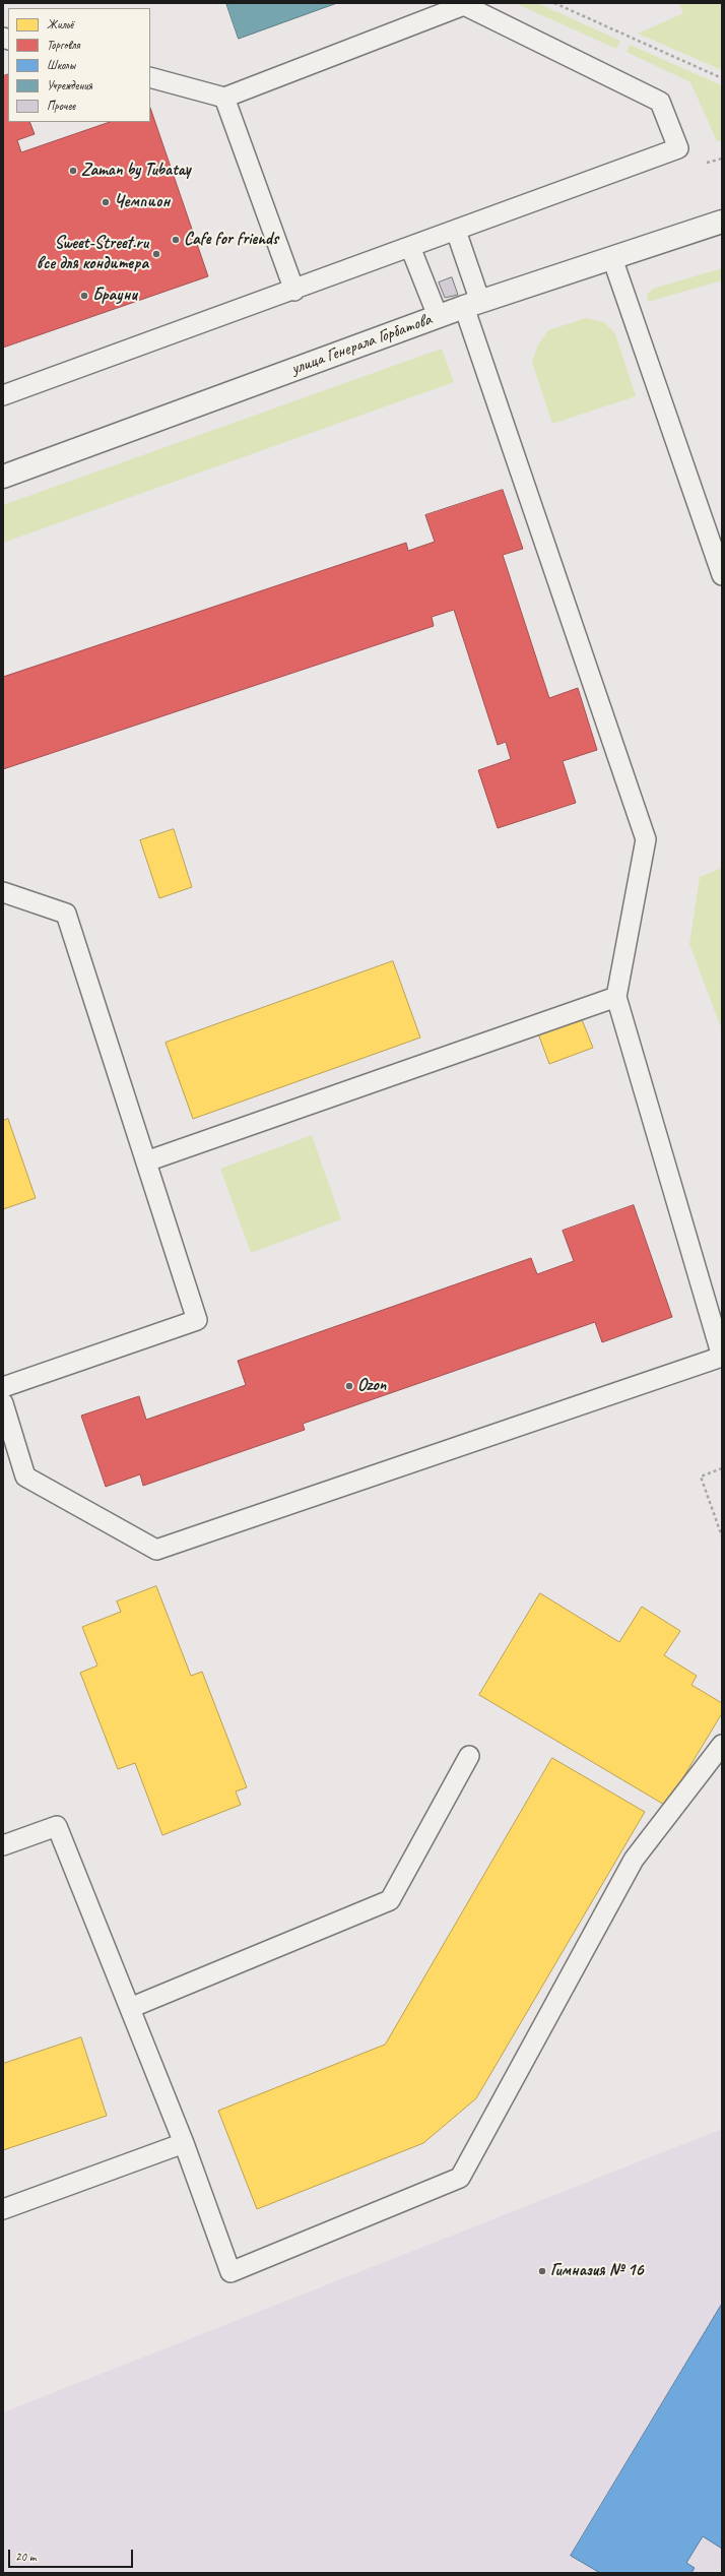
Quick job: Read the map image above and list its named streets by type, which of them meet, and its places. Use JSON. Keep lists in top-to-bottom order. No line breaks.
{"streets":{"street":["улица Генерала Горбатова"]},"places":["Zaman by Tubatay","Чемпион","Cafe for friends","Sweet-Street.ru все для кондитера","Брауни","Ozon","Гимназия № 16"],"legend":["Жильё","Торговля","Школы","Учреждения","Прочее"],"scale_bar":"20 m"}
